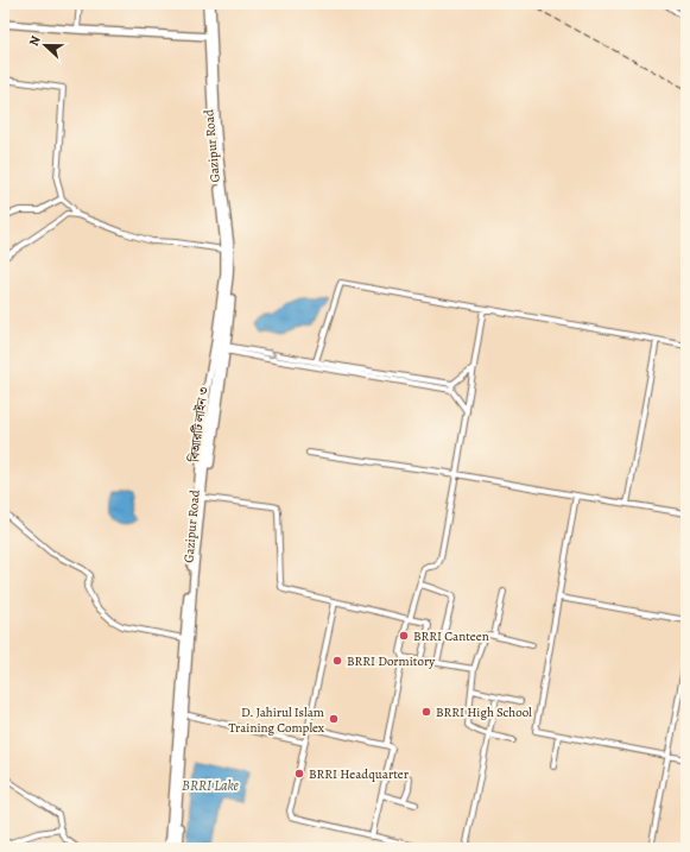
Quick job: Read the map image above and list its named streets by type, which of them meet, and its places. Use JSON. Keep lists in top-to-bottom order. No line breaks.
{"streets":{"main road":["Gazipur Road","বিআরটি লাইন ৩"]},"crossings":[["Gazipur Road","বিআরটি লাইন ৩"]],"water":["BRRI Lake"],"places":["BRRI Canteen","BRRI Dormitory","BRRI High School","D. Jahirul Islam Training Complex","BRRI Headquarter"],"north":"left"}
